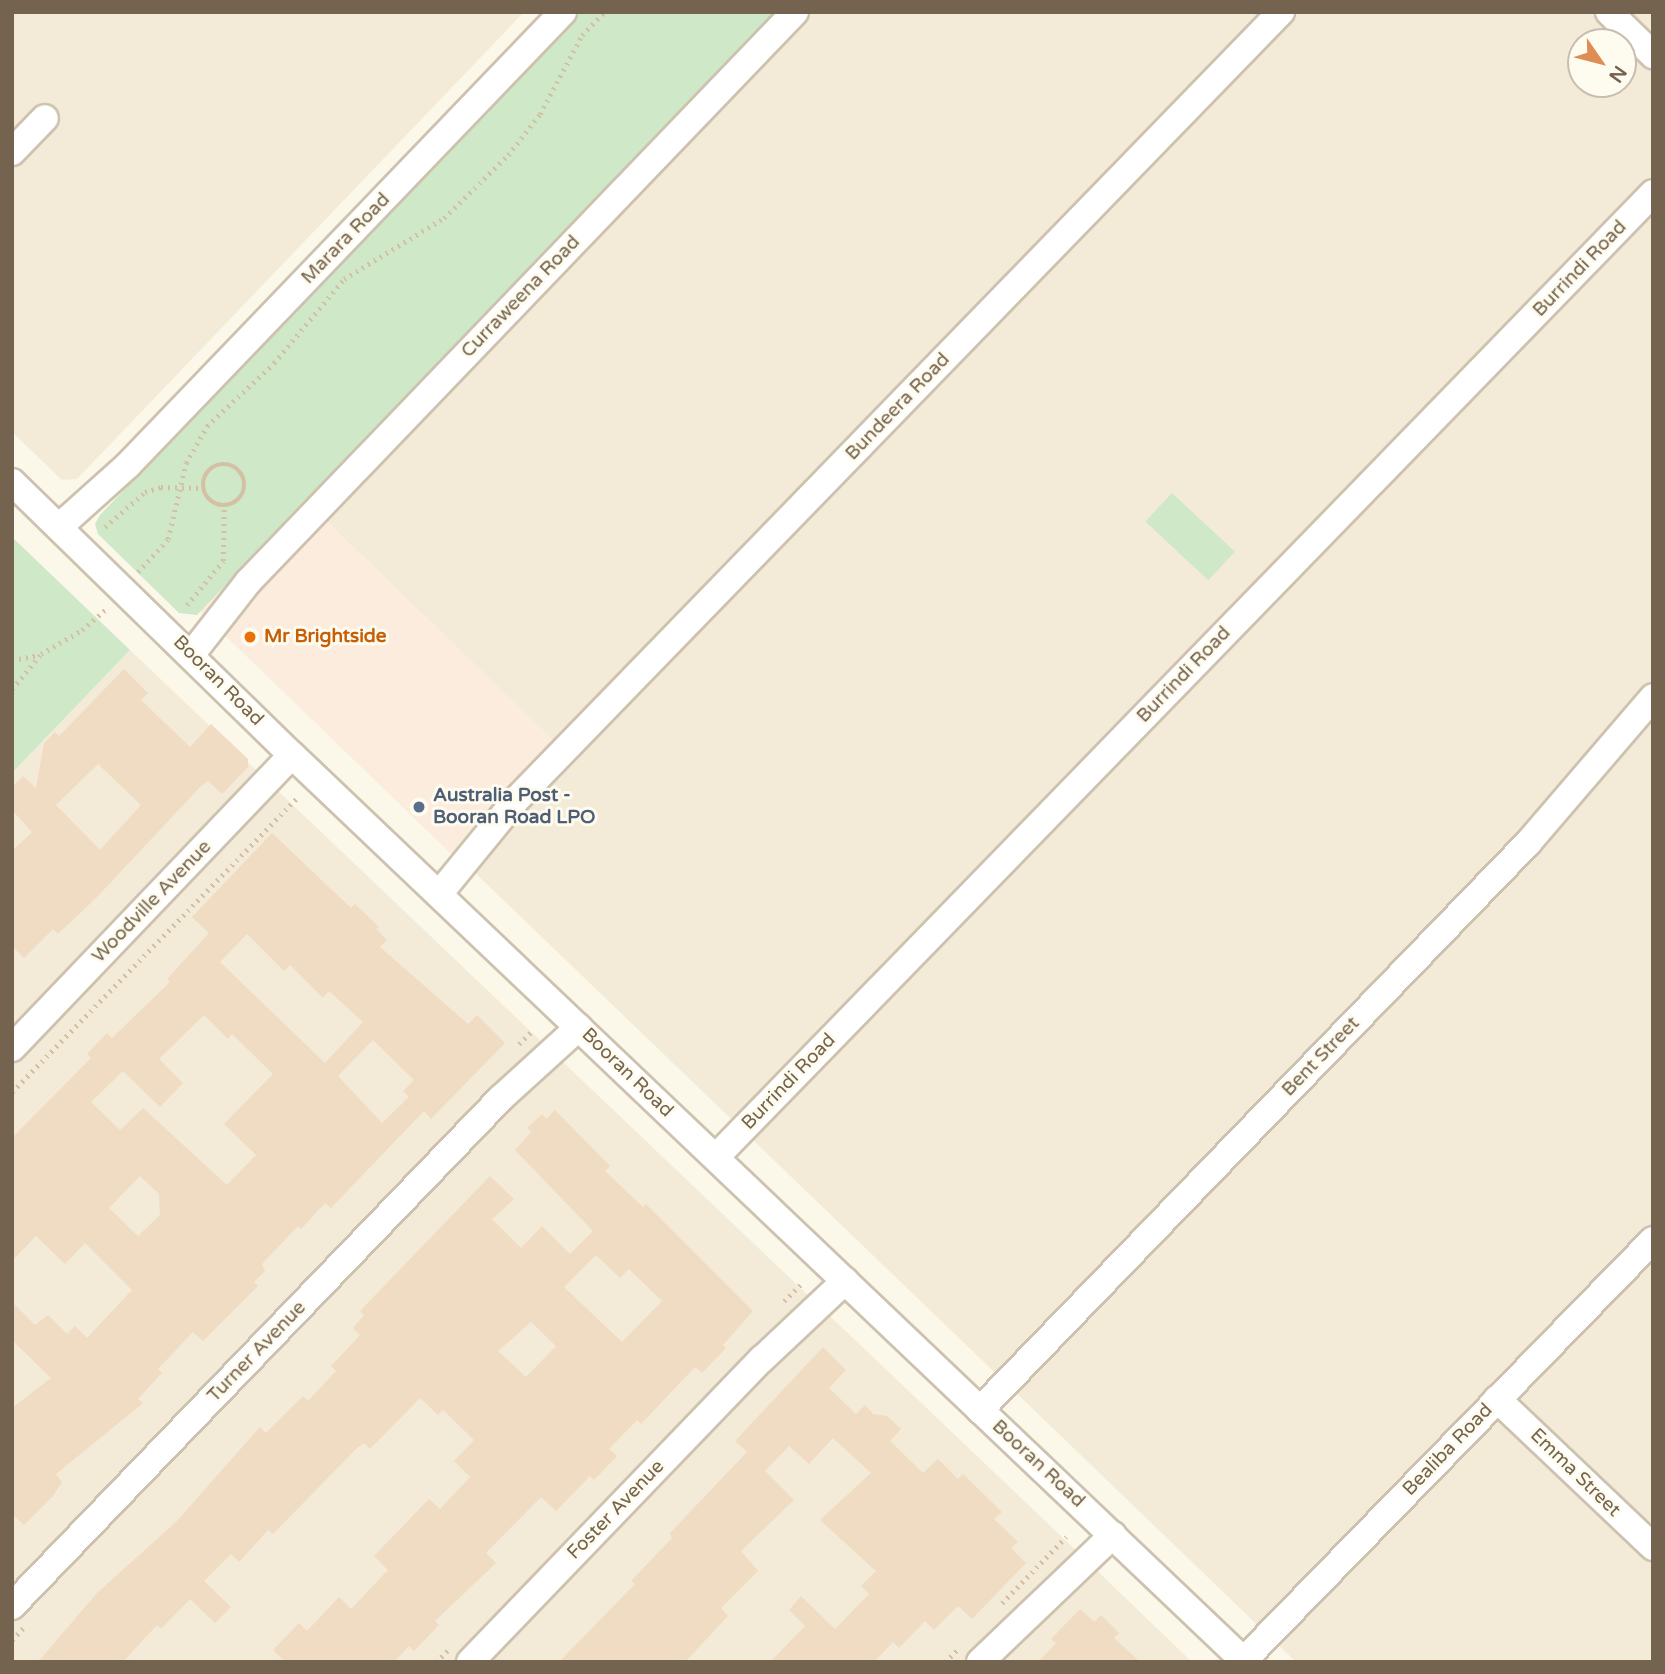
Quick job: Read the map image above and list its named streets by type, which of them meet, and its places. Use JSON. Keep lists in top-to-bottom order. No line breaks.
{"streets":{"street":["Marara Road","Burrindi Road","Curraweena Road","Bundeera Road","Booran Road","Woodville Avenue","Bent Street","Turner Avenue","Bealiba Road","Emma Street","Foster Avenue"]},"crossings":[["Marara Road","Booran Road"],["Burrindi Road","Booran Road"],["Curraweena Road","Booran Road"],["Bundeera Road","Booran Road"],["Booran Road","Woodville Avenue"],["Booran Road","Bent Street"],["Booran Road","Turner Avenue"],["Booran Road","Bealiba Road"],["Booran Road","Foster Avenue"],["Bealiba Road","Emma Street"]],"places":["Mr Brightside","Australia Post - Booran Road LPO"],"north":"bottom right"}
